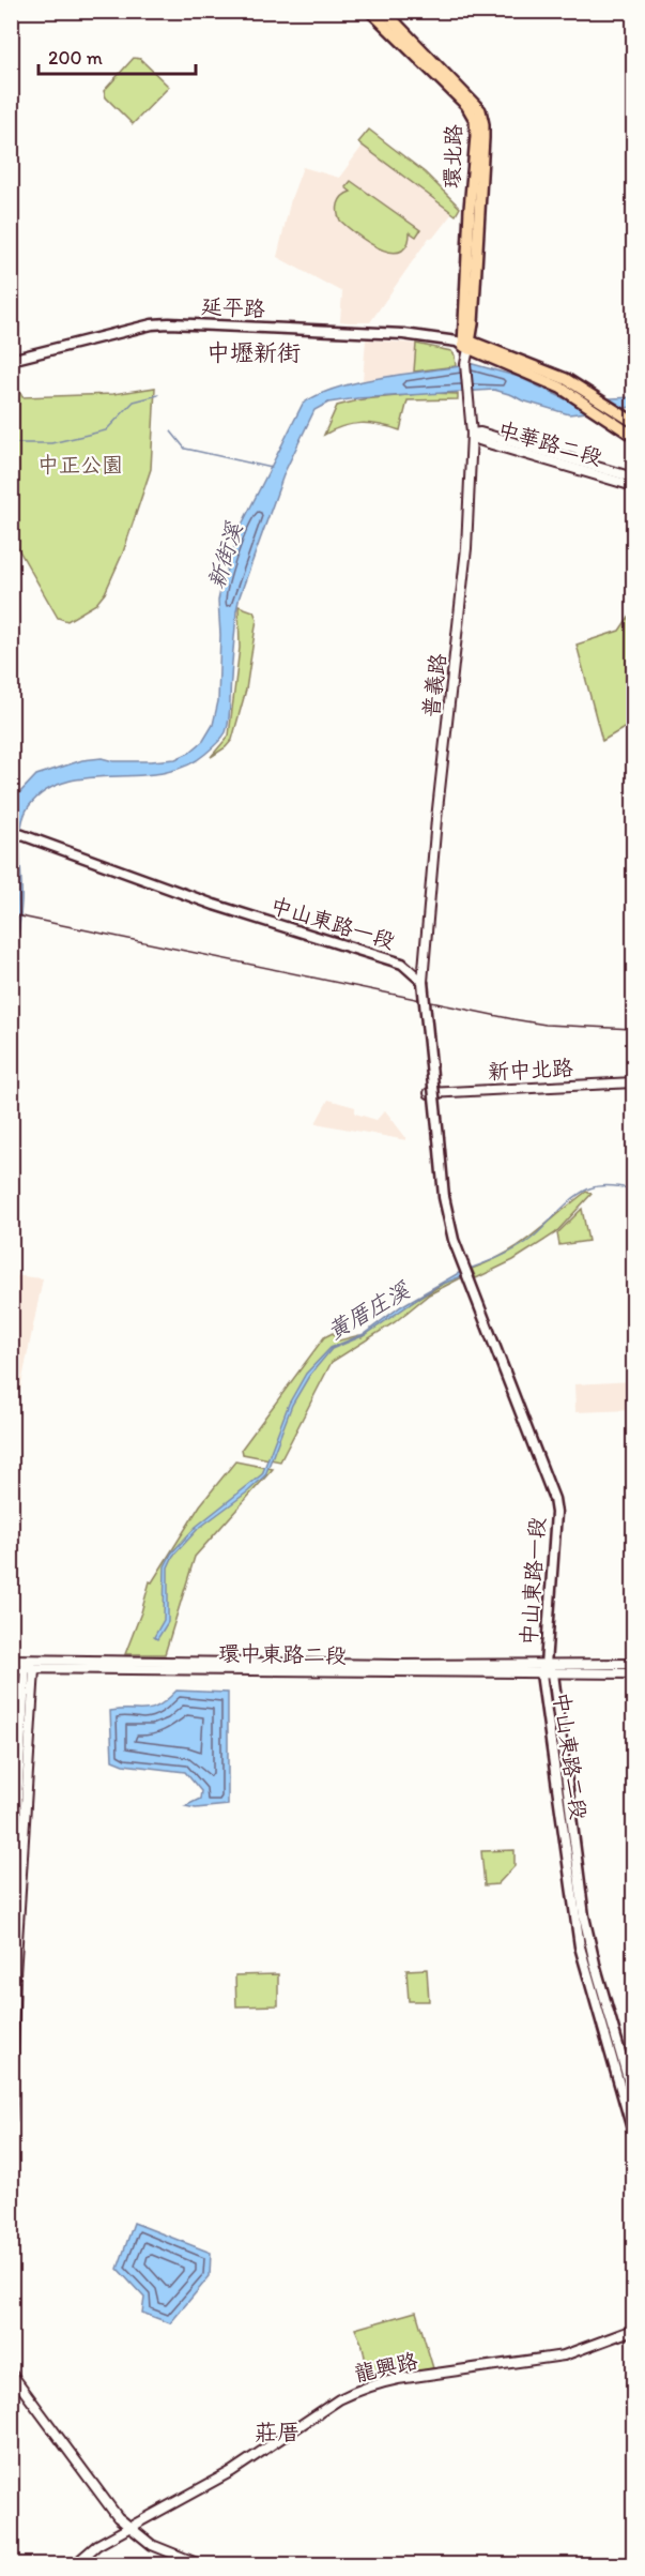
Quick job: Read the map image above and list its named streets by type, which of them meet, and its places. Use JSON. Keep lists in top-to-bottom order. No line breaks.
{"streets":{"main road":["環北路","延平路","中山東路一段","中山東路二段"],"street":["中華路二段","普義路","新中北路","環中東路二段","龍興路"]},"crossings":[["環北路","延平路"],["環北路","普義路"],["延平路","普義路"],["中華路二段","普義路"],["普義路","中山東路一段"],["中山東路一段","環中東路二段"],["中山東路一段","中山東路二段"],["環中東路二段","中山東路二段"]],"districts":["中壢新街","莊厝"],"water":["新街溪","黃厝庄溪"],"parks":["中正公園"],"scale_bar":"200 m"}
